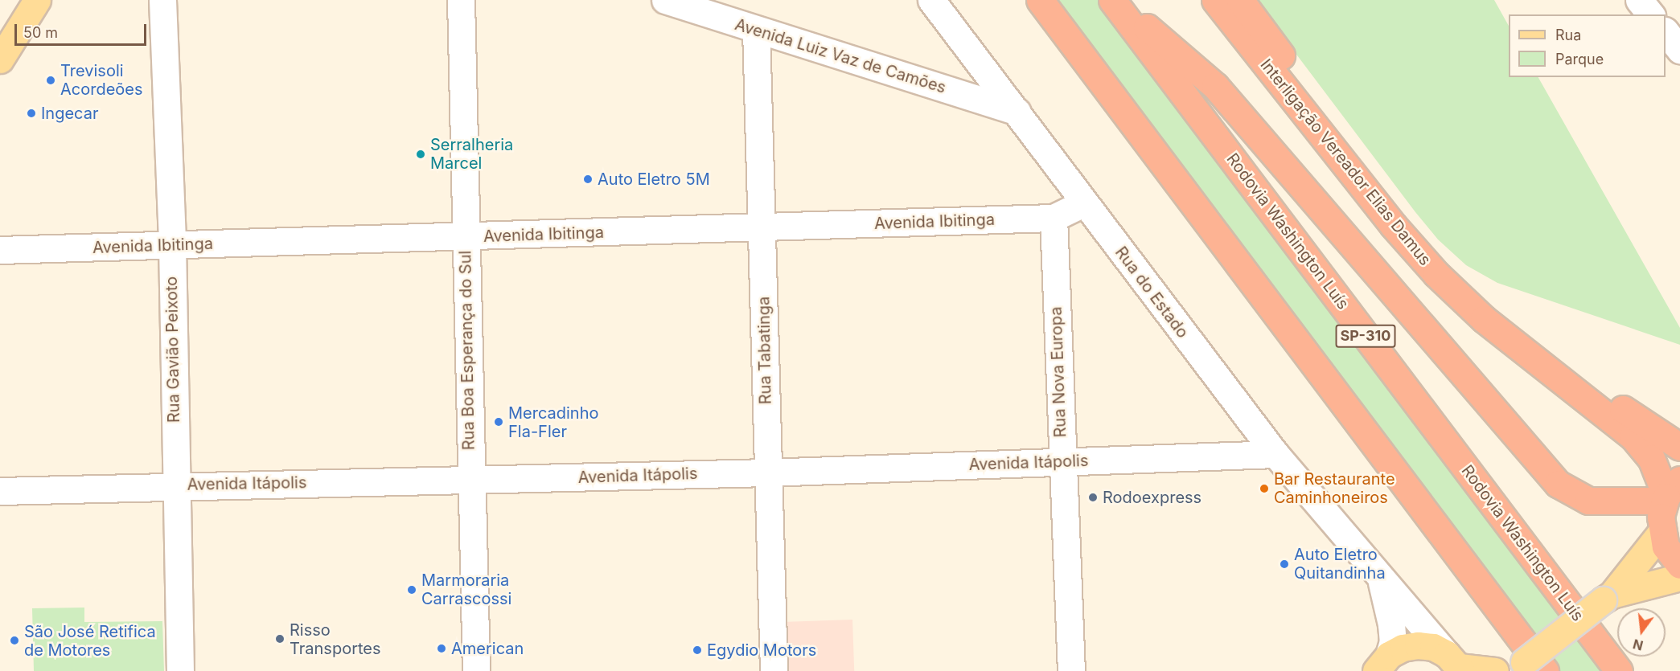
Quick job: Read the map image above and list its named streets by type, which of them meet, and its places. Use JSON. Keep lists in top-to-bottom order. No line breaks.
{"streets":{"highway":["Interligação Vereador Elias Damus","Rodovia Washington Luís","SP-310"],"street":["Avenida Luiz Vaz de Camões","Avenida Ibitinga","Rua do Estado","Rua Gavião Peixoto","Rua Boa Esperança do Sul","Rua Tabatinga","Rua Nova Europa","Avenida Itápolis"]},"crossings":[["Avenida Luiz Vaz de Camões","Rua do Estado"],["Avenida Luiz Vaz de Camões","Rua Tabatinga"],["Avenida Ibitinga","Rua do Estado"],["Avenida Ibitinga","Rua Gavião Peixoto"],["Avenida Ibitinga","Rua Boa Esperança do Sul"],["Avenida Ibitinga","Rua Tabatinga"],["Avenida Ibitinga","Rua Nova Europa"],["Rua do Estado","Avenida Itápolis"],["Rua Gavião Peixoto","Avenida Itápolis"],["Rua Boa Esperança do Sul","Avenida Itápolis"],["Rua Tabatinga","Avenida Itápolis"],["Rua Nova Europa","Avenida Itápolis"]],"places":["Trevisoli Acordeões","Ingecar","Serralheria Marcel","Auto Eletro 5M","Mercadinho Fla-Fler","Bar Restaurante Caminhoneiros","Rodoexpress","Auto Eletro Quitandinha","Marmoraria Carrascossi","Risso Transportes","São José Retifica de Motores","American","Egydio Motors"],"legend":["Rua","Parque"],"scale_bar":"50 m","north":"bottom"}
